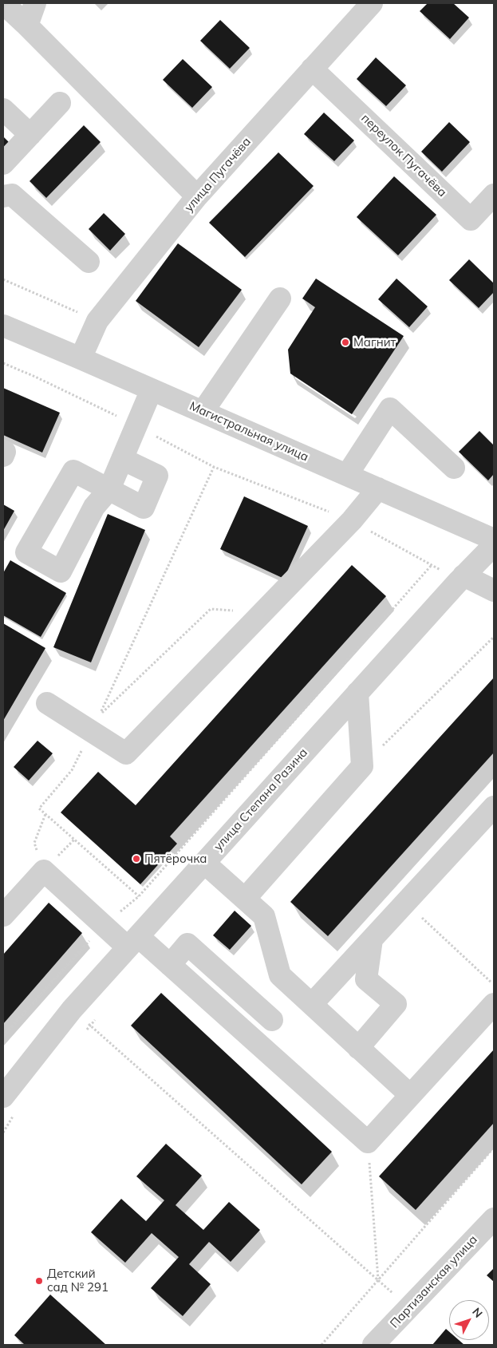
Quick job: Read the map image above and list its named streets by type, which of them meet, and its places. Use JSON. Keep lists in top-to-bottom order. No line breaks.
{"streets":{"street":["переулок Пугачёва","улица Пугачёва","Магистральная улица","улица Степана Разина","Партизанская улица"]},"crossings":[["переулок Пугачёва","улица Пугачёва"],["улица Пугачёва","Магистральная улица"]],"places":["Магнит","Пятёрочка","Детский сад № 291"],"north":"top right"}
